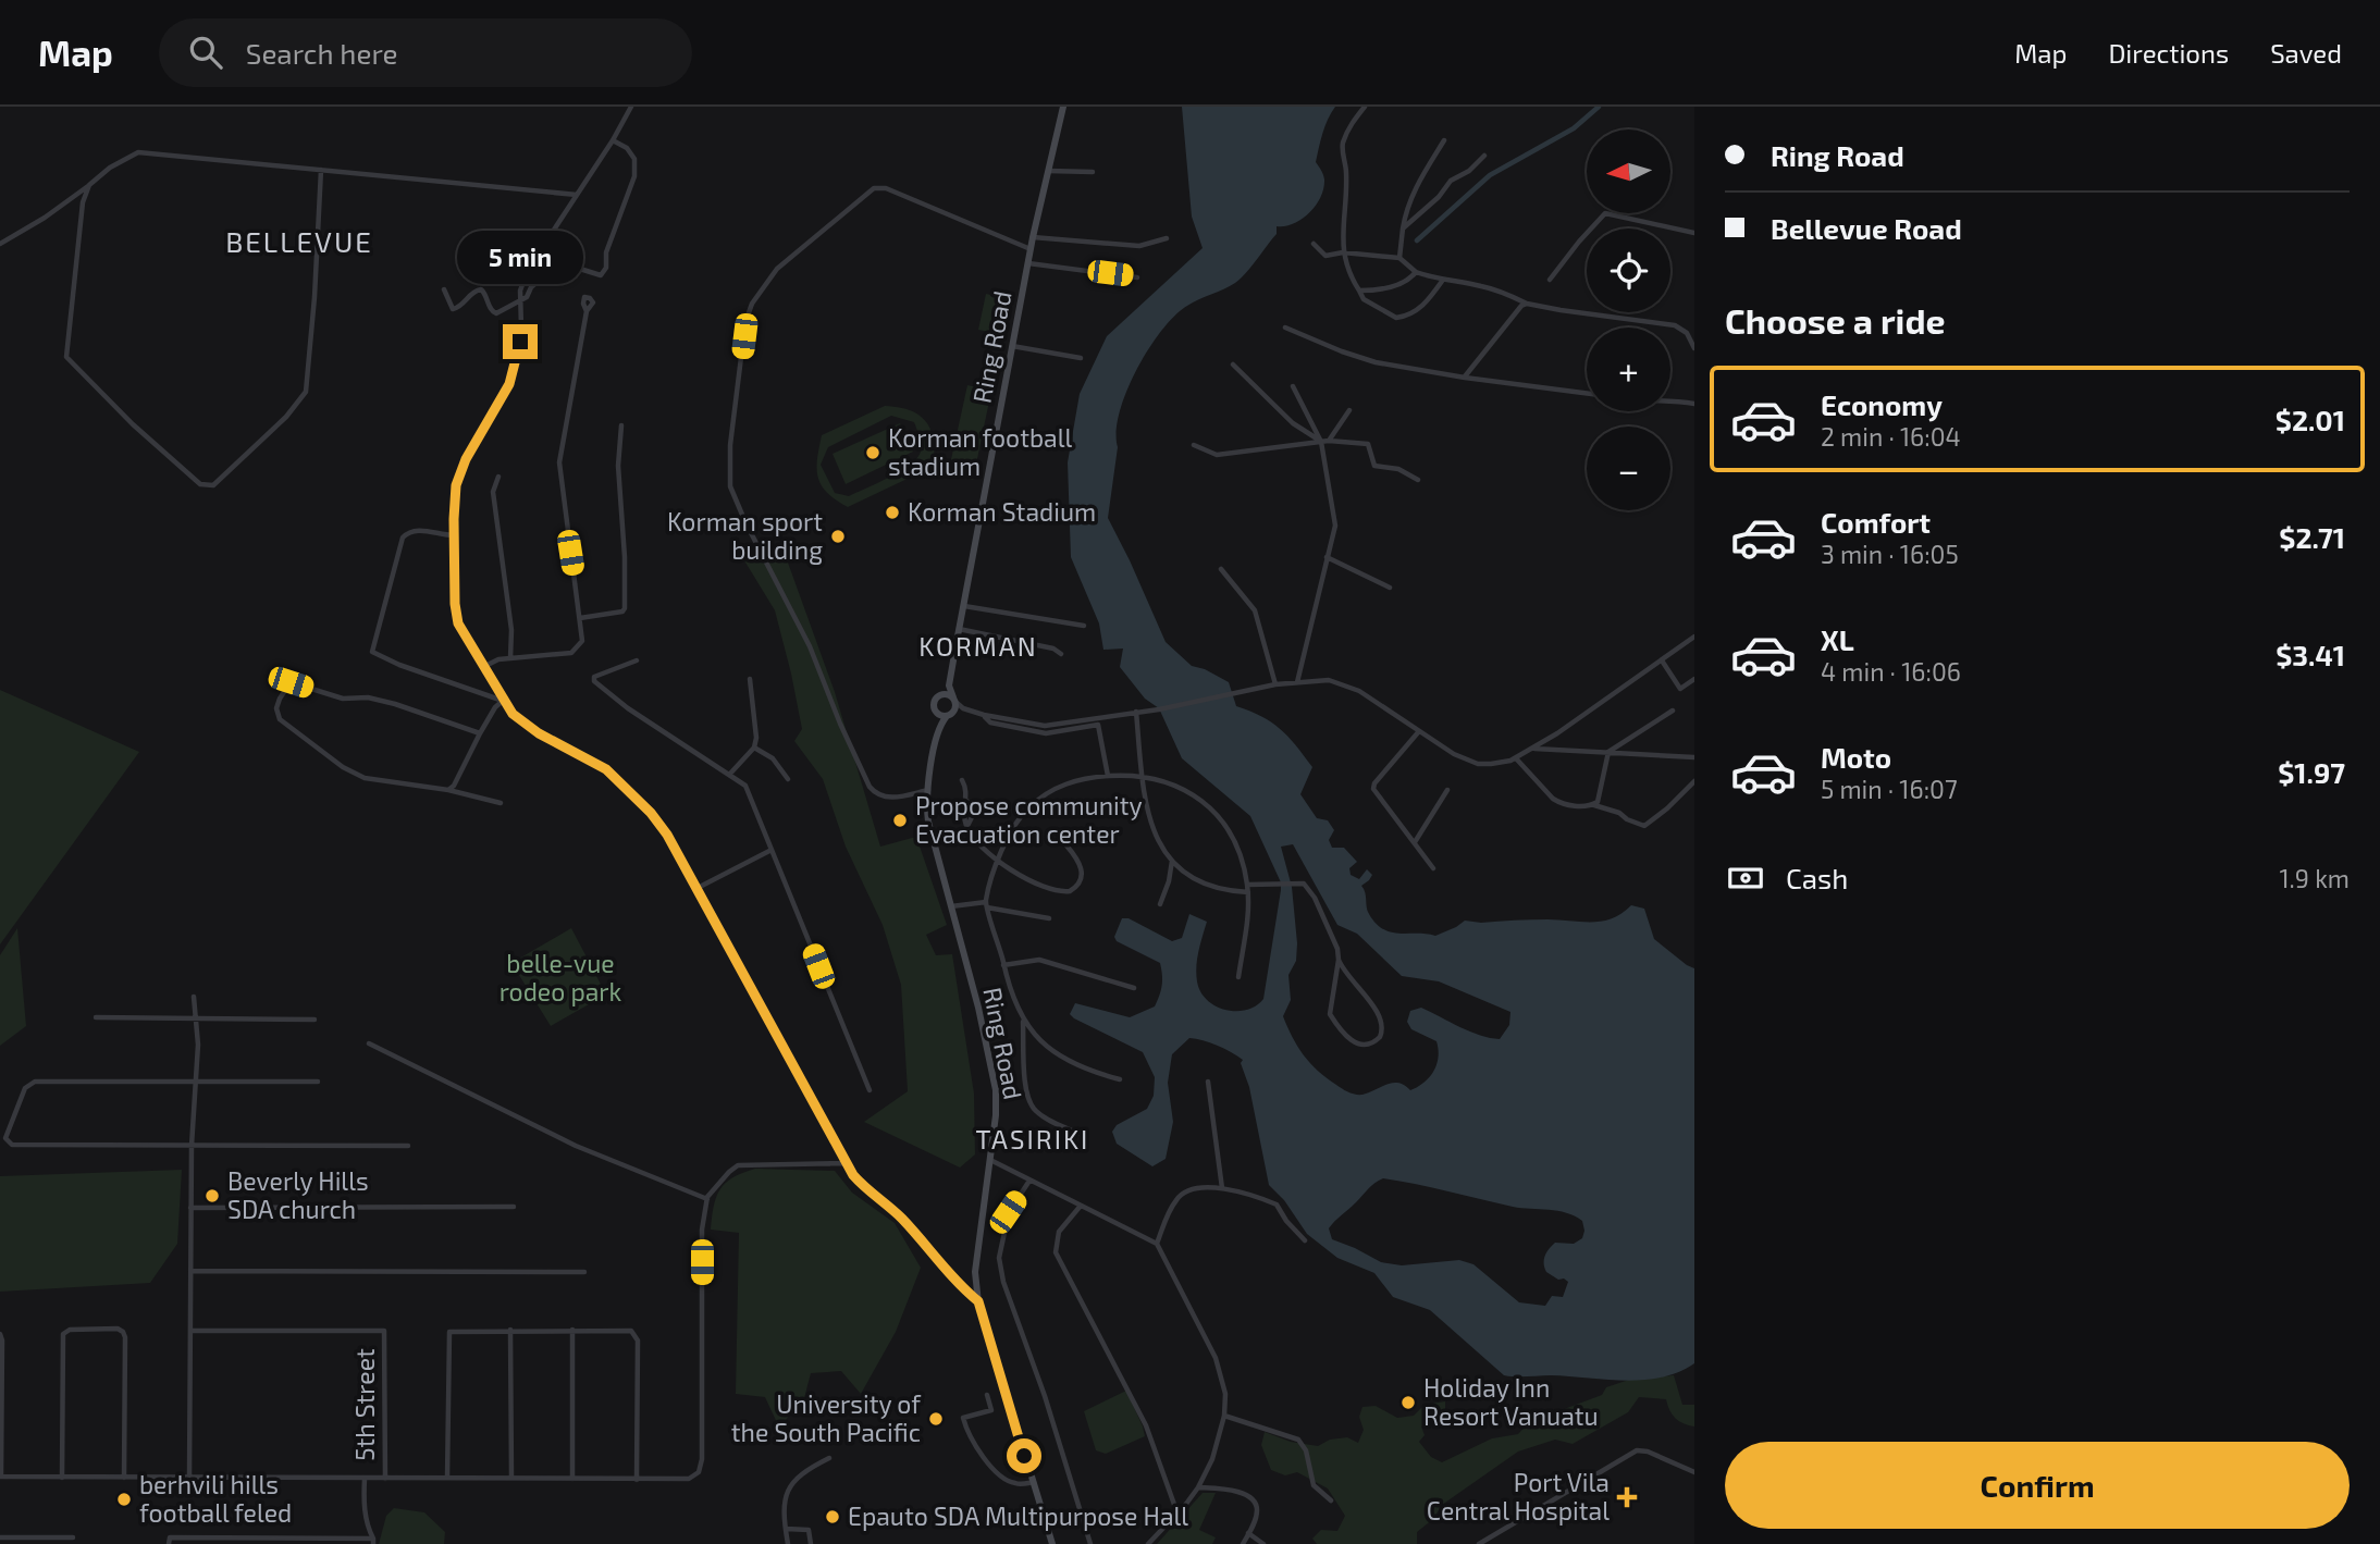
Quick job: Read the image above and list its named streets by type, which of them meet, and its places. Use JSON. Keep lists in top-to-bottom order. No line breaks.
{"streets":{"main road":["Ring Road"],"street":["5th Street"]},"districts":["BELLEVUE","KORMAN","TASIRIKI"],"parks":["belle-vue rodeo park"],"places":{"other":["Korman football stadium","Korman Stadium","Korman sport building","Propose community Evacuation center","Beverly Hills SDA church","Holiday Inn Resort Vanuatu","University of the South Pacific","berhvili hills football feled","Epauto SDA Multipurpose Hall"],"health":["Port Vila Central Hospital"]},"north":"left","page":{"header":"Map","search":"Search here","nav":["Map","Directions","Saved"],"banner":["Ring Road","Bellevue Road"],"map_buttons":["+","−"],"bubble":"5 min","heading":"Choose a ride","list":[{"name":"Economy","note":"2 min · 16:04","value":"$2.01"},{"name":"Comfort","note":"3 min · 16:05","value":"$2.71"},{"name":"XL","note":"4 min · 16:06","value":"$3.41"},{"name":"Moto","note":"5 min · 16:07","value":"$1.97"}],"pay":["Cash","1.9 km"],"buttons":"Confirm"}}
